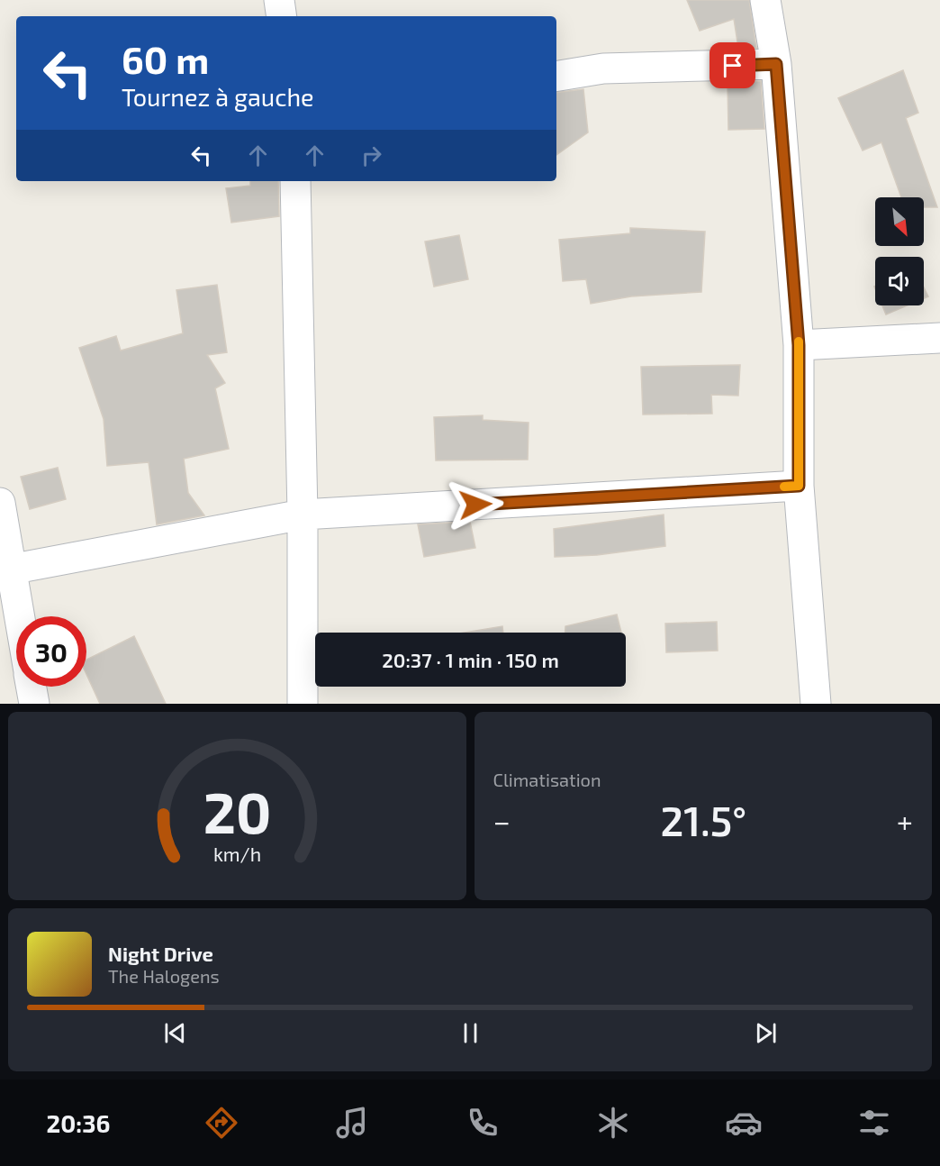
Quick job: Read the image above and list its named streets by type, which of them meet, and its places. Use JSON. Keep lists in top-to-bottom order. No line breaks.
{"north":"bottom right","page":{"turn":["60 m","Tournez à gauche"],"limit":"30","trip":"20:37 · 1 min · 150 m","tile":"Climatisation","heat":["−","21.5°","+"],"song":["Night Drive","The Halogens"],"tabs":"20:36","gauge":["20","km/h"]}}
